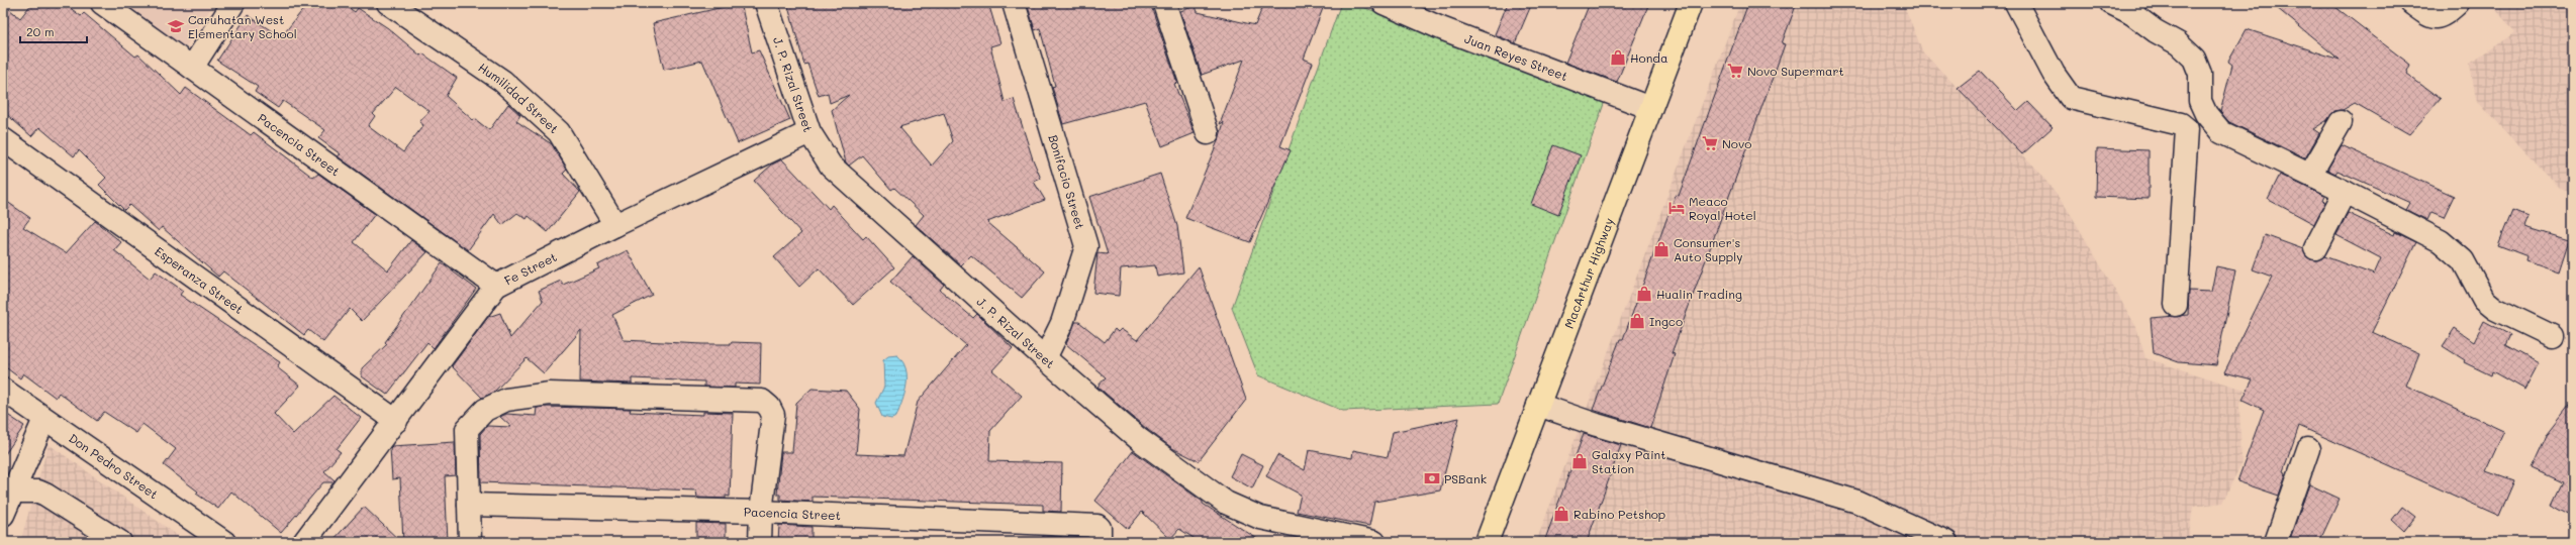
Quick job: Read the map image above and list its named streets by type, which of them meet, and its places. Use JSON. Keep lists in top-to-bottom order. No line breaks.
{"streets":{"highway":["MacArthur Highway"],"street":["Juan Reyes Street","J. P. Rizal Street","Humilidad Street","Pacencia Street","Bonifacio Street","Fe Street","Esperanza Street","Don Pedro Street"]},"crossings":[["Juan Reyes Street","MacArthur Highway"],["J. P. Rizal Street","Bonifacio Street"],["J. P. Rizal Street","Fe Street"],["Humilidad Street","Fe Street"],["Pacencia Street","Fe Street"],["Fe Street","Esperanza Street"]],"places":{"school or university":["Caruhatan West Elementary School"],"shop":["Honda","Consumer's Auto Supply","Hualin Trading","Ingco","Galaxy Paint Station","Rabino Petshop"],"supermarket":["Novo Supermart","Novo"],"hotel":["Meaco Royal Hotel"],"bank":["PSBank"]},"scale_bar":"20 m"}
